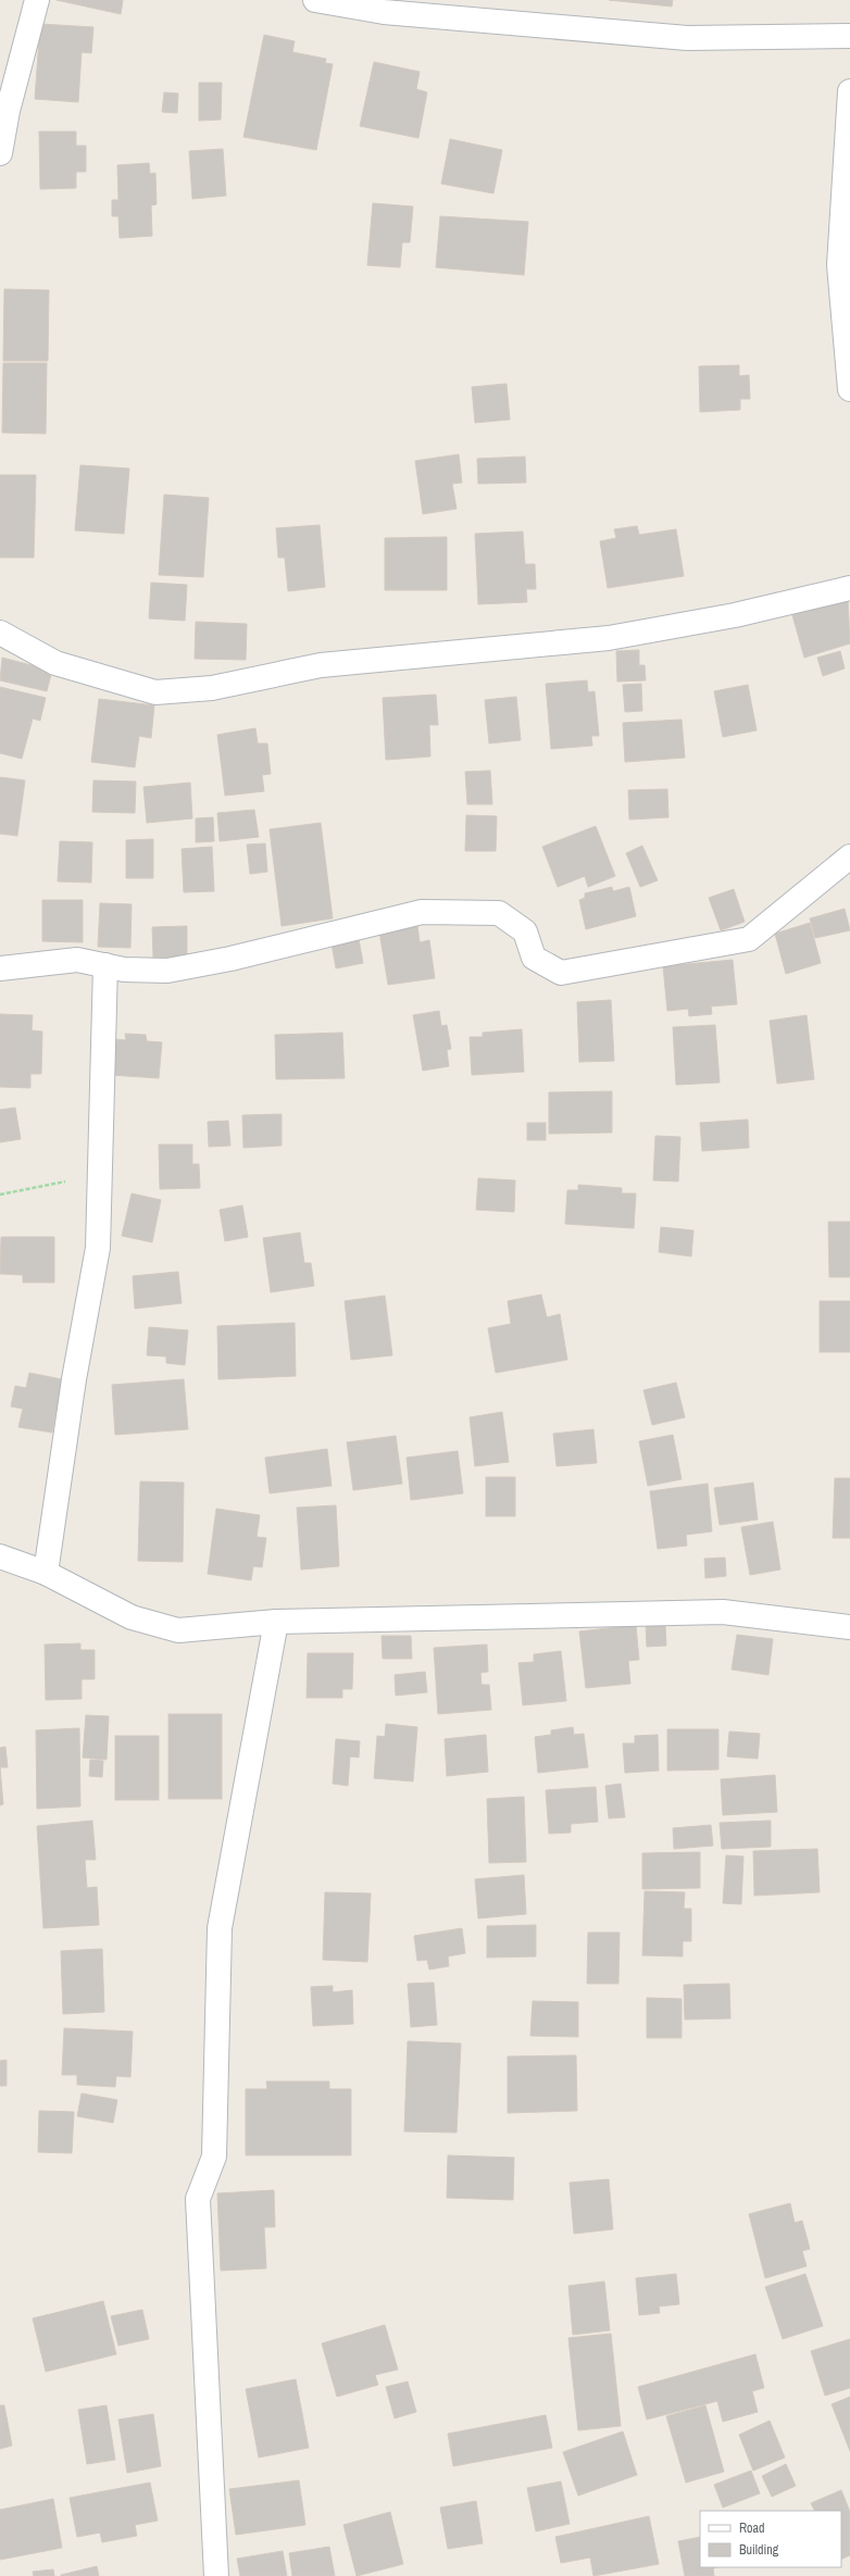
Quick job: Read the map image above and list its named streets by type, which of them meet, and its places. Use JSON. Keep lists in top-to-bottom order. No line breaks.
{"legend":["Road","Building"]}
